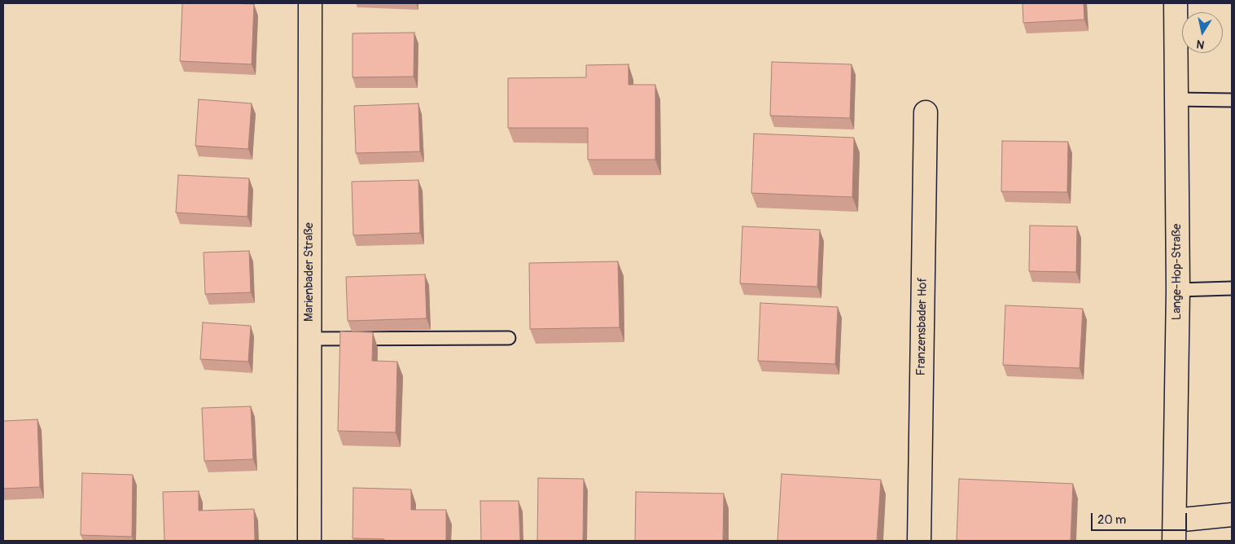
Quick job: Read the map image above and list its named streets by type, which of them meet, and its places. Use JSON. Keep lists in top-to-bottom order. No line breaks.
{"streets":{"street":["Marienbader Straße","Lange-Hop-Straße","Franzensbader Hof"]},"scale_bar":"20 m","north":"bottom"}
